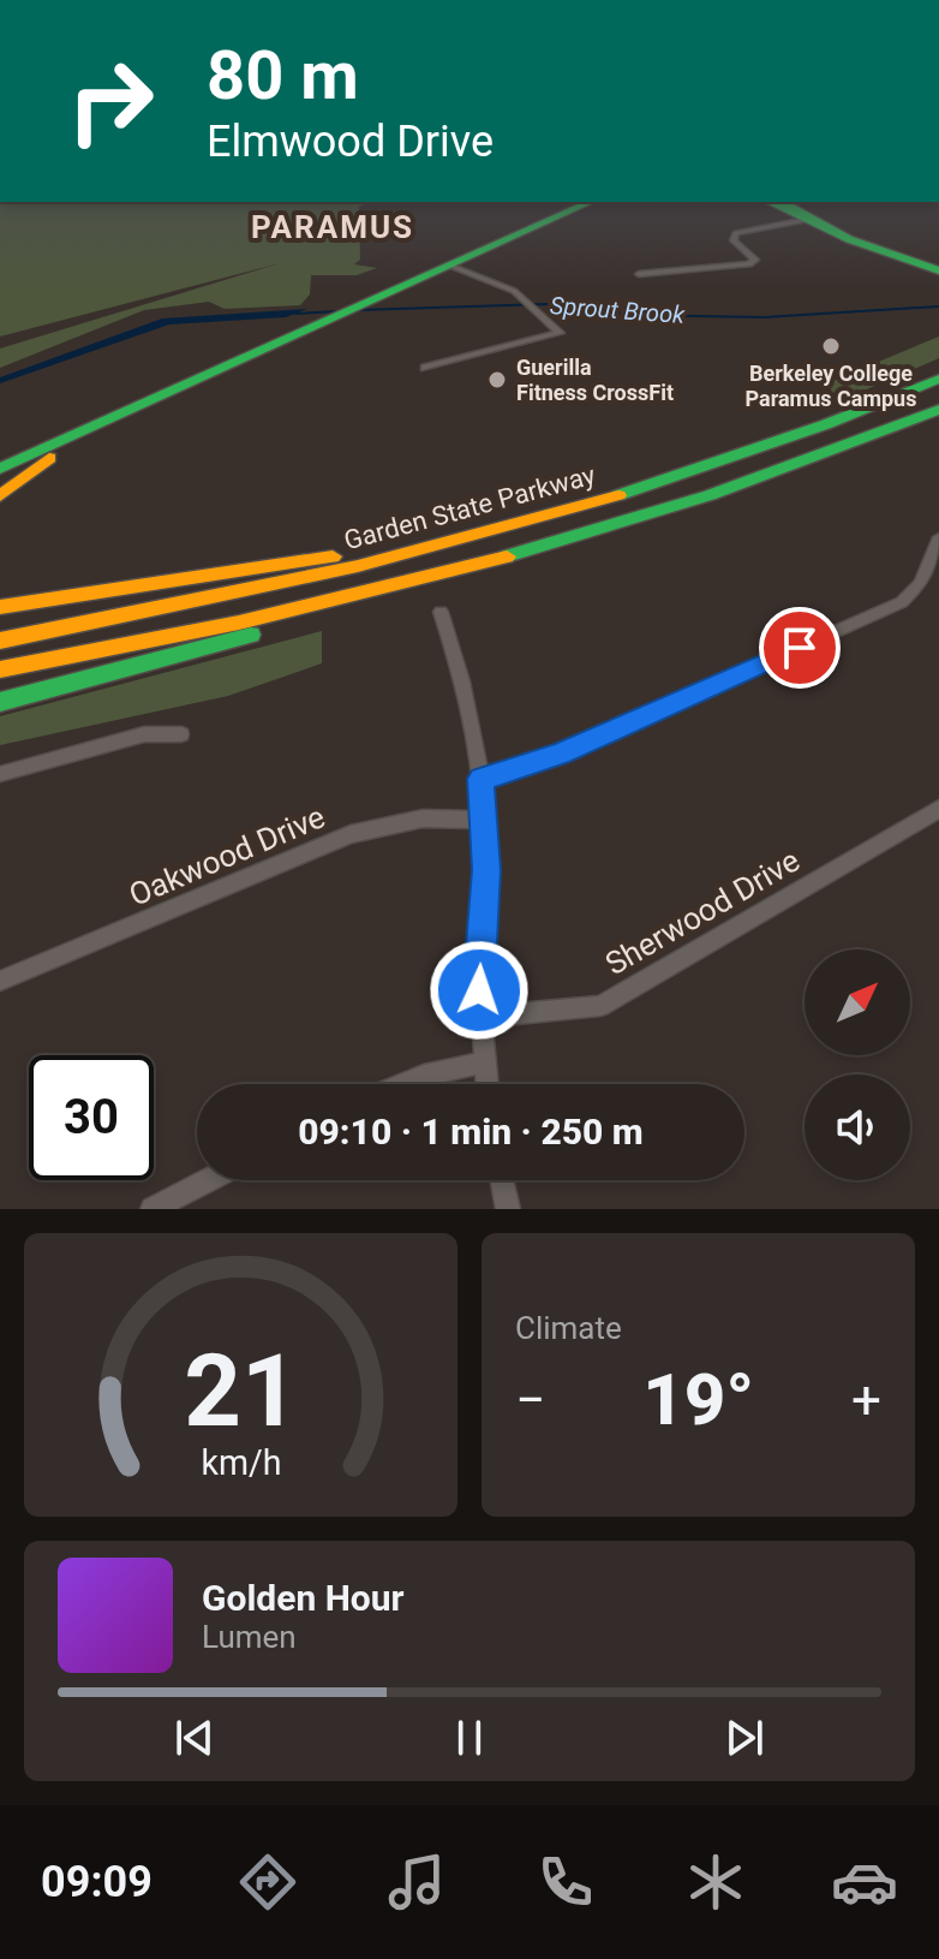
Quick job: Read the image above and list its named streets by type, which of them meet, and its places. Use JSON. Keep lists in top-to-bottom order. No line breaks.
{"streets":{"main road":["Garden State Parkway"],"street":["Oakwood Drive","Sherwood Drive"]},"districts":["PARAMUS"],"water":["Sprout Brook"],"places":["Berkeley College Paramus Campus","Guerilla Fitness CrossFit"],"north":"top right","page":{"turn":["80 m","Elmwood Drive"],"limit":"30","trip":"09:10 · 1 min · 250 m","tile":"Climate","heat":["−","19°","+"],"song":["Golden Hour","Lumen"],"tabs":"09:09","gauge":["21","km/h"]}}
